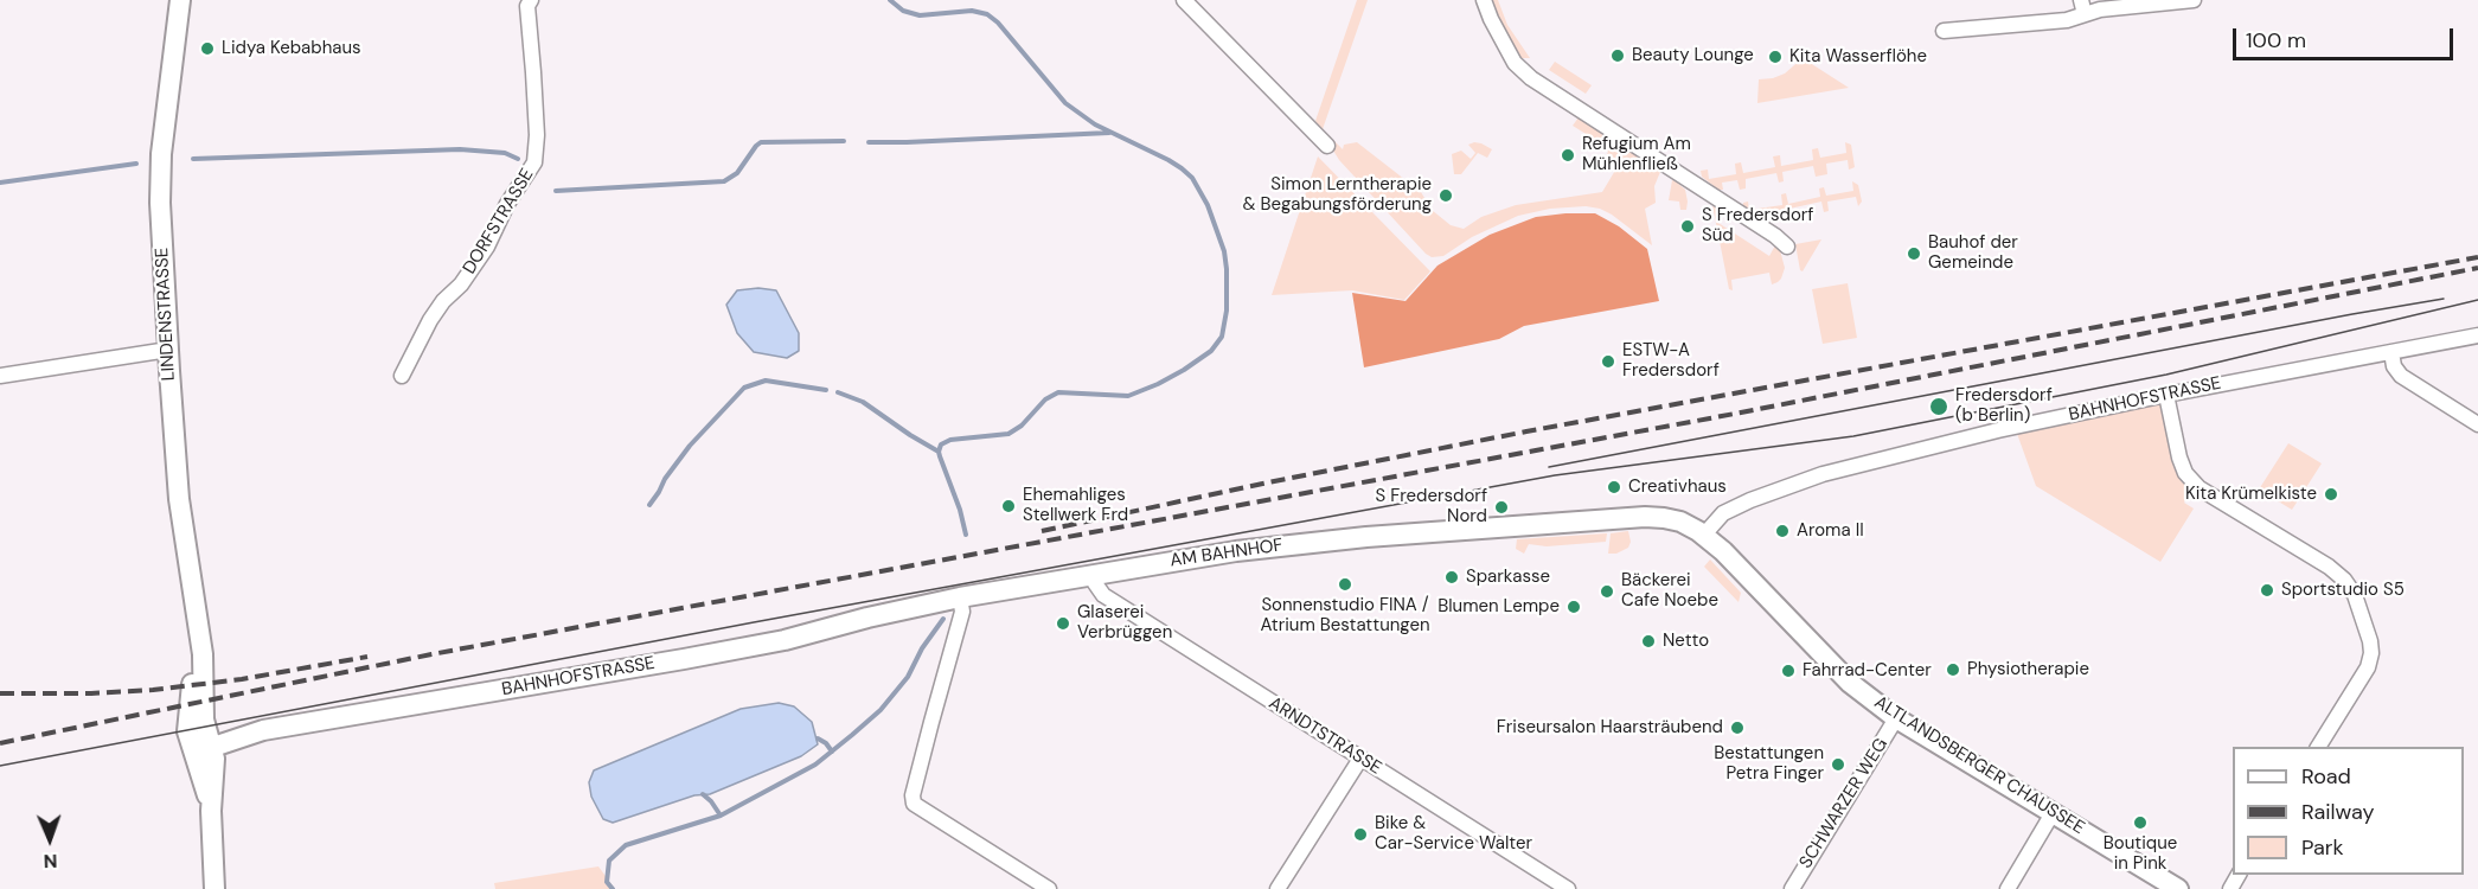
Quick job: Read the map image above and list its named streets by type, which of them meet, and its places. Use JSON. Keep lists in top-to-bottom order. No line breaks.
{"streets":{"main road":["LINDENSTRASSE","BAHNHOFSTRASSE","AM BAHNHOF","ALTLANDSBERGER CHAUSSEE"],"street":["DORFSTRASSE","ARNDTSTRASSE","SCHWARZER WEG"]},"crossings":[["LINDENSTRASSE","BAHNHOFSTRASSE"],["BAHNHOFSTRASSE","AM BAHNHOF"],["BAHNHOFSTRASSE","ALTLANDSBERGER CHAUSSEE"],["AM BAHNHOF","ARNDTSTRASSE"],["AM BAHNHOF","ALTLANDSBERGER CHAUSSEE"],["ALTLANDSBERGER CHAUSSEE","SCHWARZER WEG"]],"places":["Lidya Kebabhaus","Beauty Lounge","Kita Wasserflöhe","Refugium Am Mühlenfließ","Simon Lerntherapie & Begabungsförderung","S Fredersdorf Süd","Bauhof der Gemeinde","ESTW-A Fredersdorf","Fredersdorf (b Berlin)","Creativhaus","Kita Krümelkiste","Ehemahliges Stellwerk Frd","S Fredersdorf Nord","Aroma II","Sparkasse","Sonnenstudio FINA / Atrium Bestattungen","Sportstudio S5","Bäckerei Cafe Noebe","Blumen Lempe","Glaserei Verbrüggen","Netto","Physiotherapie","Fahrrad-Center","Friseursalon Haarsträubend","Bestattungen Petra Finger","Boutique in Pink","Bike & Car-Service Walter"],"legend":["Road","Railway","Park"],"scale_bar":"100 m","north":"bottom"}
